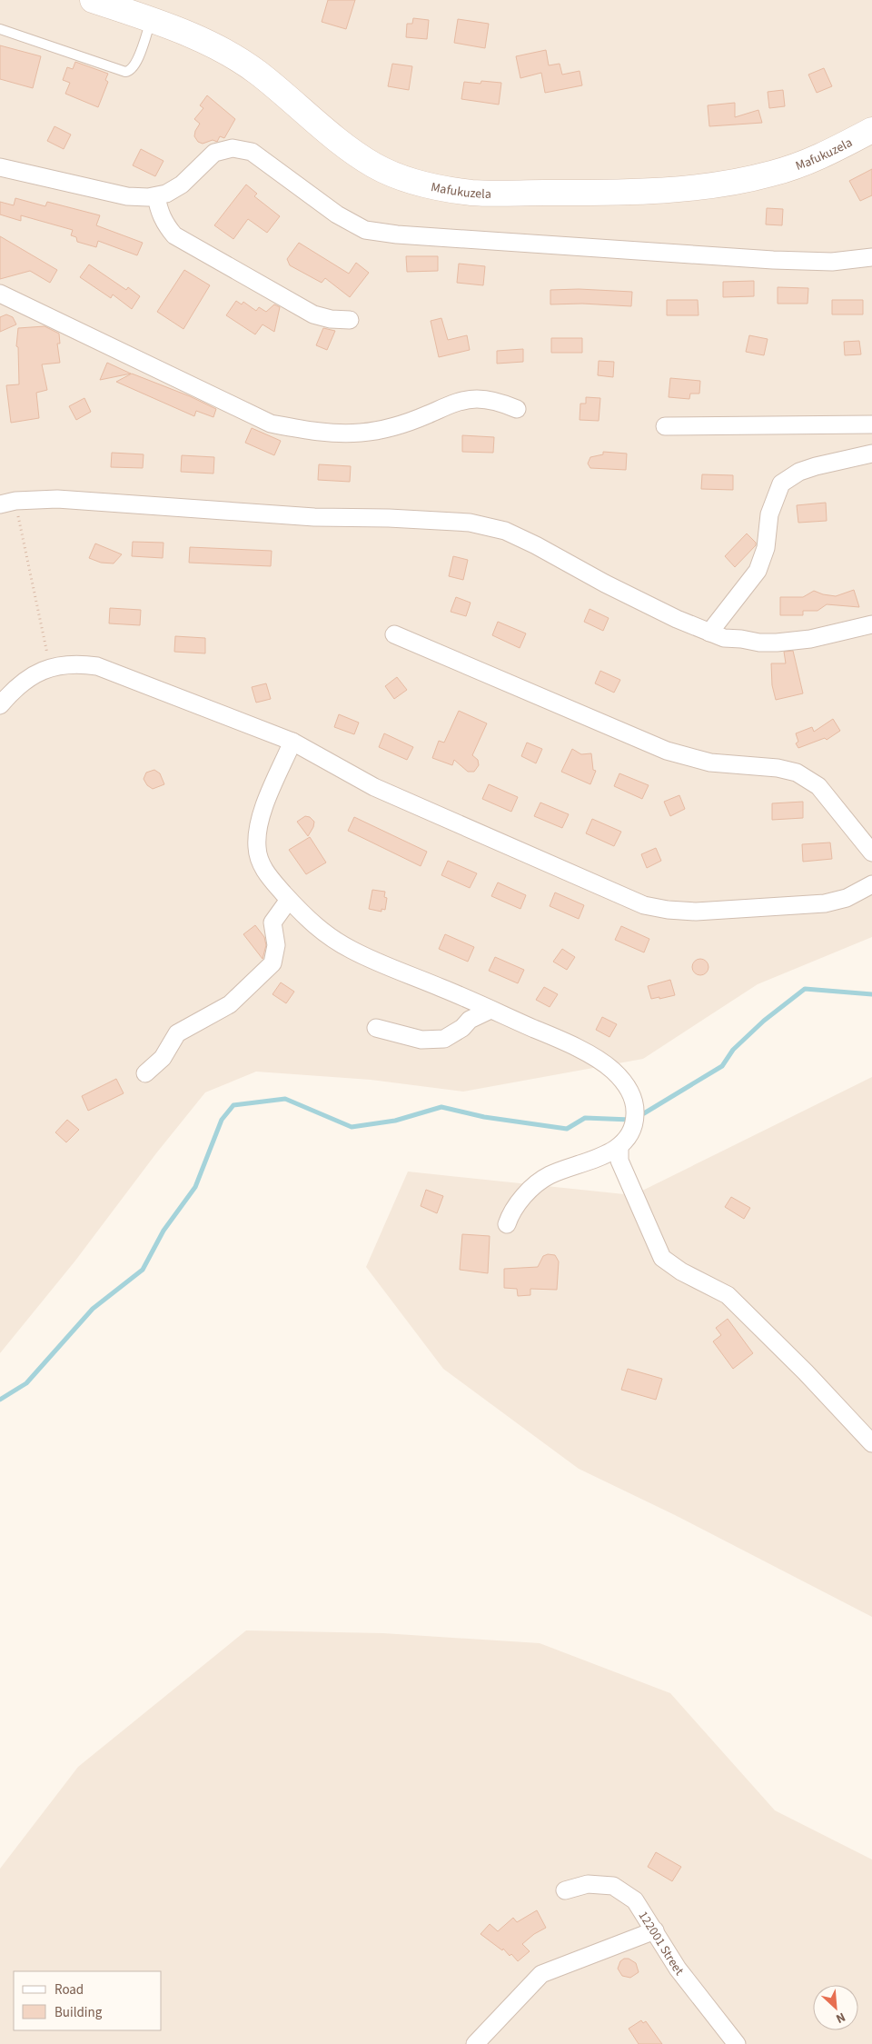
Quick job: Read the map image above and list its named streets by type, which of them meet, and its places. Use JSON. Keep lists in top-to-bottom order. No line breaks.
{"streets":{"main road":["Mafukuzela"],"street":["122001 Street"]},"legend":["Road","Building"],"north":"bottom right"}
